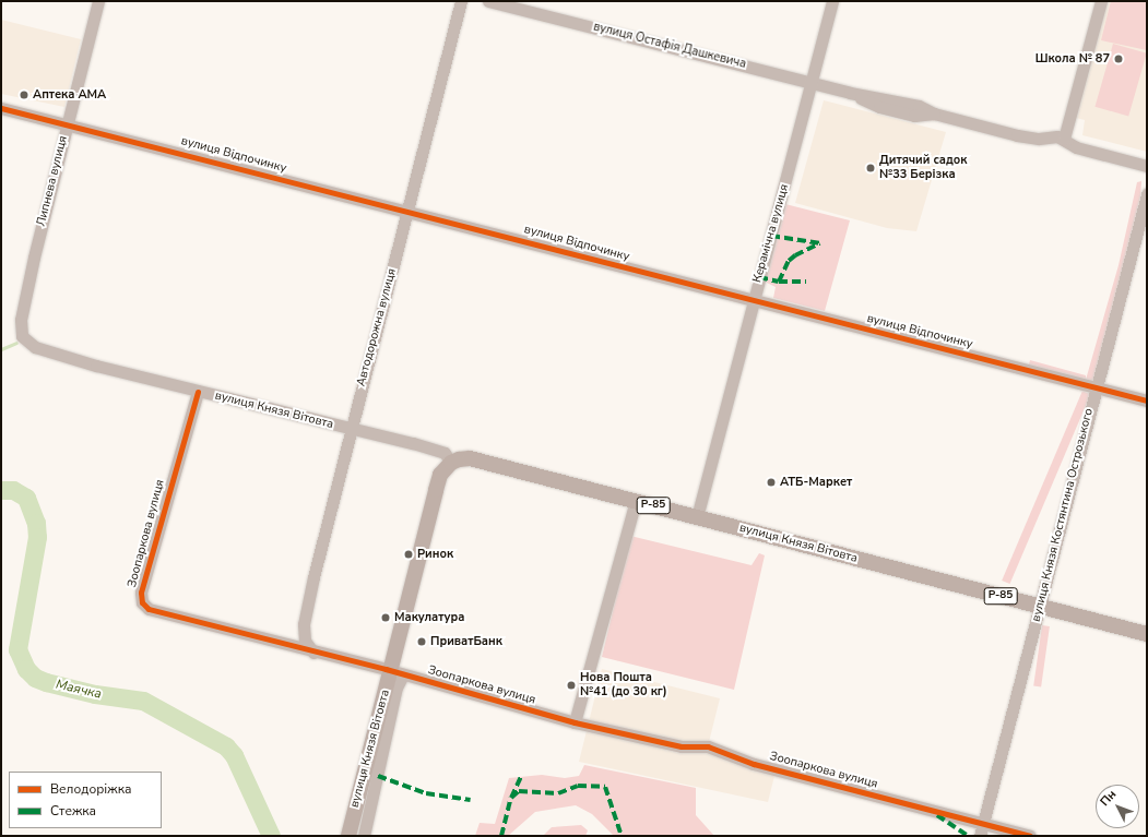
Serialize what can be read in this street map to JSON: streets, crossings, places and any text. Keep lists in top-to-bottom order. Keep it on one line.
{"streets":{"main road":["вулиця Князя Вітовта","Р-85"],"street":["вулиця Остафія Дашкевича","вулиця Відпочинку","Липнева вулиця","Керамічна вулиця","Автодорожна вулиця","вулиця Князя Костянтина Острозького","Зоопаркова вулиця"]},"crossings":[["вулиця Остафія Дашкевича","Керамічна вулиця"],["вулиця Відпочинку","Липнева вулиця"],["вулиця Відпочинку","Керамічна вулиця"],["вулиця Відпочинку","Автодорожна вулиця"],["вулиця Відпочинку","вулиця Князя Костянтина Острозького"],["Липнева вулиця","вулиця Князя Вітовта"],["Керамічна вулиця","вулиця Князя Вітовта"],["Автодорожна вулиця","вулиця Князя Вітовта"],["Автодорожна вулиця","Зоопаркова вулиця"],["вулиця Князя Вітовта","вулиця Князя Костянтина Острозького"],["вулиця Князя Вітовта","Зоопаркова вулиця"],["вулиця Князя Костянтина Острозького","Зоопаркова вулиця"]],"water":["Маячка"],"places":["Школа № 87","Аптека АМА","Дитячий садок №33 Берізка","АТБ-Маркет","Ринок","Макулатура","ПриватБанк","Нова Пошта №41 (до 30 кг)"],"legend":["Велодоріжка","Стежка"],"north":"top left"}
